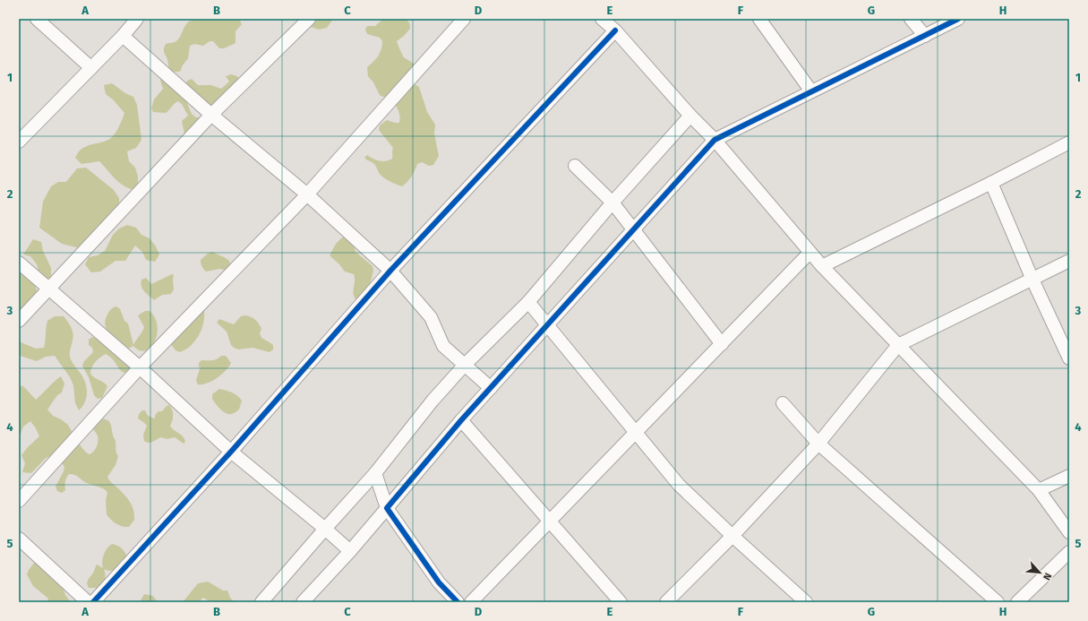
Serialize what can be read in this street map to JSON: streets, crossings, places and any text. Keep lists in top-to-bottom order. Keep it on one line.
{"north":"bottom right","grid":{"columns":["A","B","C","D","E","F","G","H"],"rows":["1","2","3","4","5"]}}
